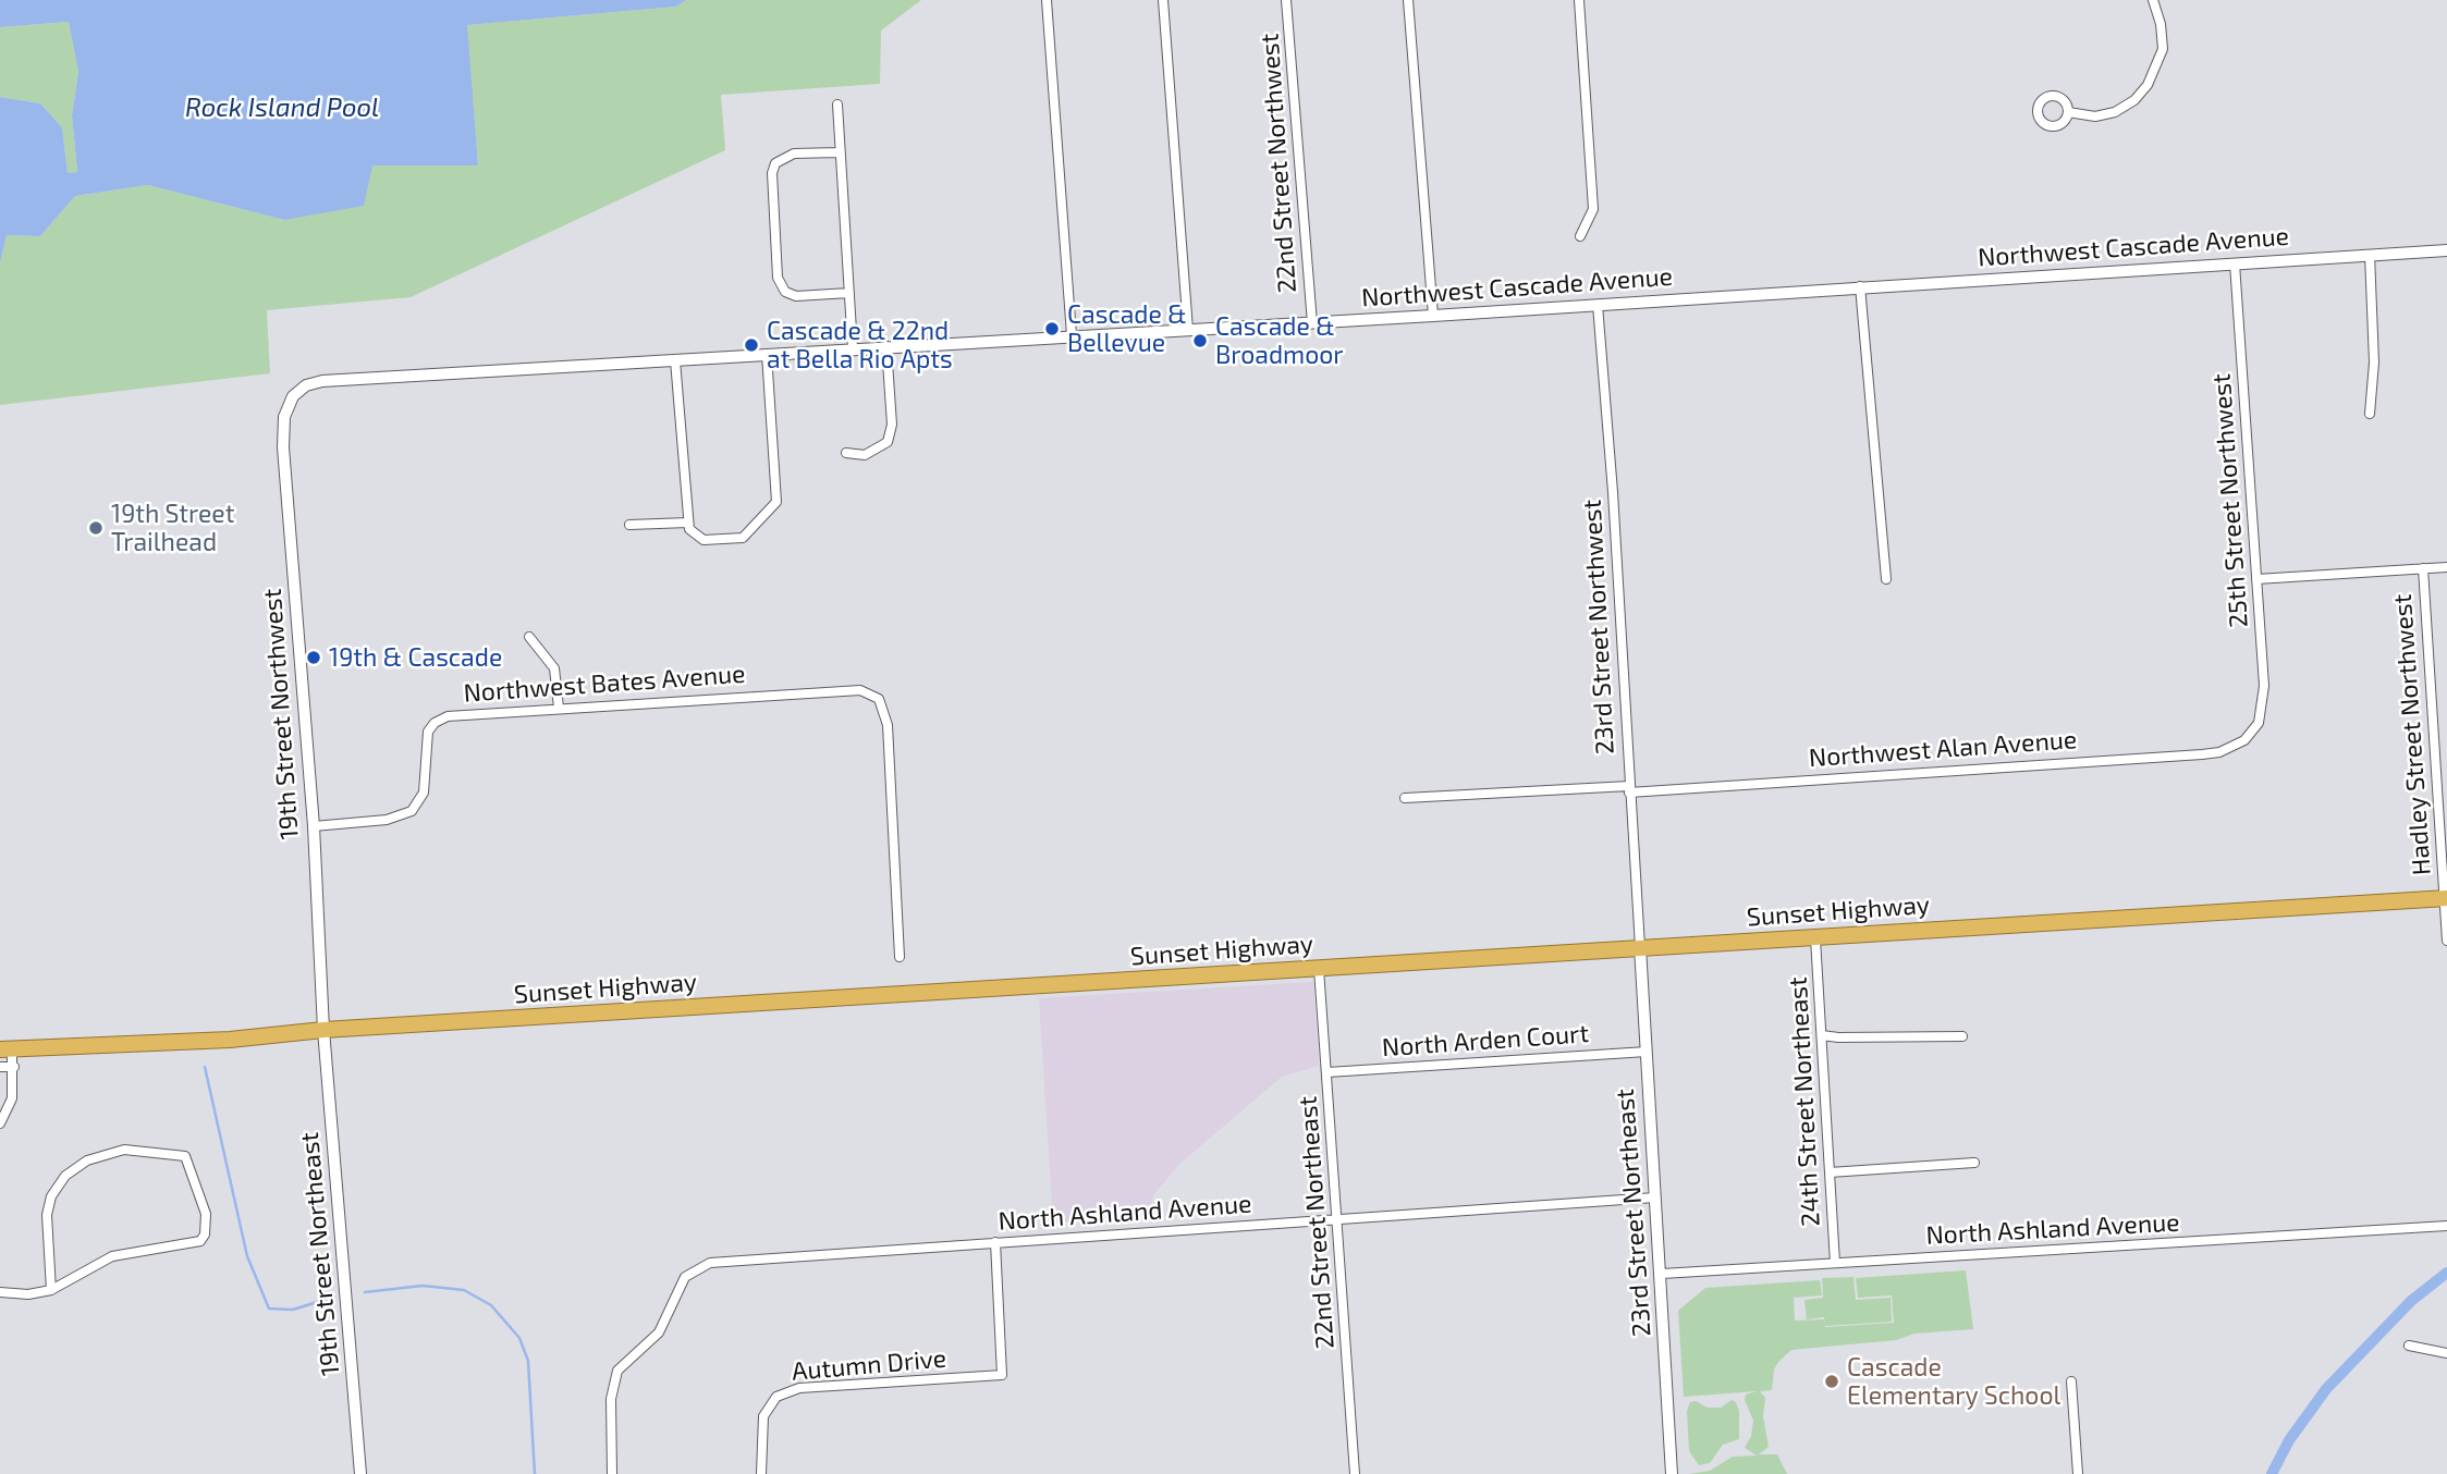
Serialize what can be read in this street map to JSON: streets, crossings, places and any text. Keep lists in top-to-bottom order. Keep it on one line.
{"streets":{"highway":["Sunset Highway"],"street":["22nd Street Northwest","Northwest Cascade Avenue","25th Street Northwest","23rd Street Northwest","Northwest Bates Avenue","19th Street Northwest","Hadley Street Northwest","Northwest Alan Avenue","North Arden Court","24th Street Northeast","North Ashland Avenue","23rd Street Northeast","22nd Street Northeast","19th Street Northeast","Autumn Drive"]},"crossings":[["22nd Street Northwest","Northwest Cascade Avenue"],["Northwest Cascade Avenue","25th Street Northwest"],["Northwest Cascade Avenue","23rd Street Northwest"],["Northwest Cascade Avenue","19th Street Northwest"],["25th Street Northwest","Northwest Alan Avenue"],["23rd Street Northwest","Northwest Alan Avenue"],["23rd Street Northwest","Sunset Highway"],["23rd Street Northwest","23rd Street Northeast"],["Northwest Bates Avenue","19th Street Northwest"],["19th Street Northwest","Sunset Highway"],["19th Street Northwest","19th Street Northeast"],["Hadley Street Northwest","Sunset Highway"],["Sunset Highway","24th Street Northeast"],["Sunset Highway","23rd Street Northeast"],["Sunset Highway","22nd Street Northeast"],["Sunset Highway","19th Street Northeast"],["North Arden Court","23rd Street Northeast"],["North Arden Court","22nd Street Northeast"],["24th Street Northeast","North Ashland Avenue"],["North Ashland Avenue","23rd Street Northeast"],["North Ashland Avenue","22nd Street Northeast"],["North Ashland Avenue","Autumn Drive"]],"water":["Rock Island Pool"],"places":["Cascade & Bellevue","Cascade & Broadmoor","Cascade & 22nd at Bella Rio Apts","19th Street Trailhead","19th & Cascade","Cascade Elementary School"]}
